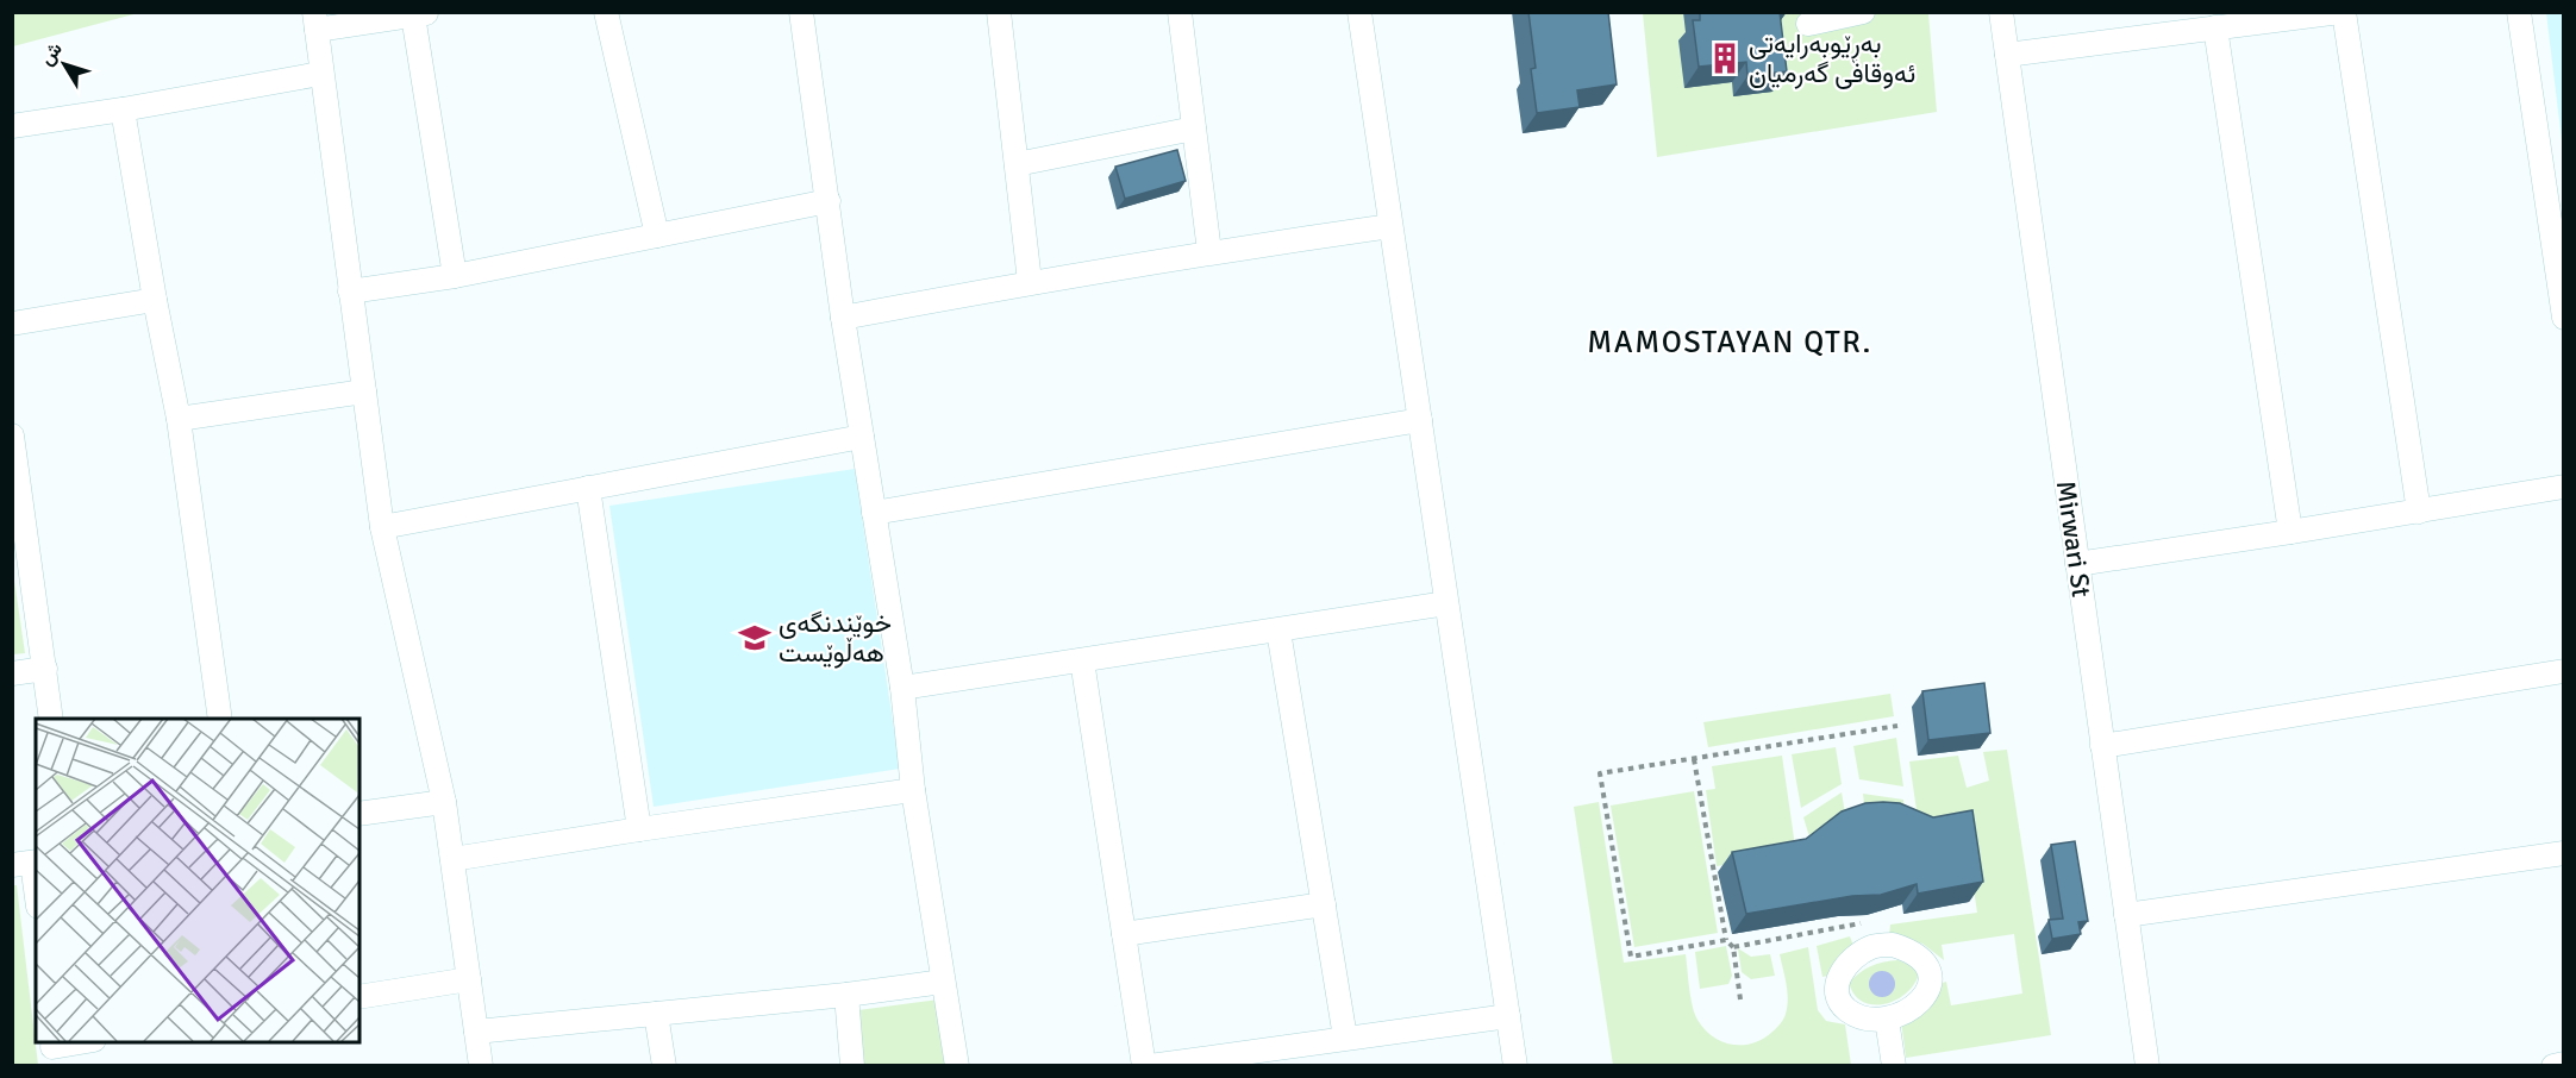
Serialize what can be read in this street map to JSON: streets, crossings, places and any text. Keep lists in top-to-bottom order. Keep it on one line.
{"streets":{"street":["Mirwari St"]},"districts":["MAMOSTAYAN QTR."],"places":{"building":["بەڕێوبەرایەتی ئەوقافی گەرمیان"],"school or university":["خوێندنگەی هەڵوێست"]},"north":"top left"}
